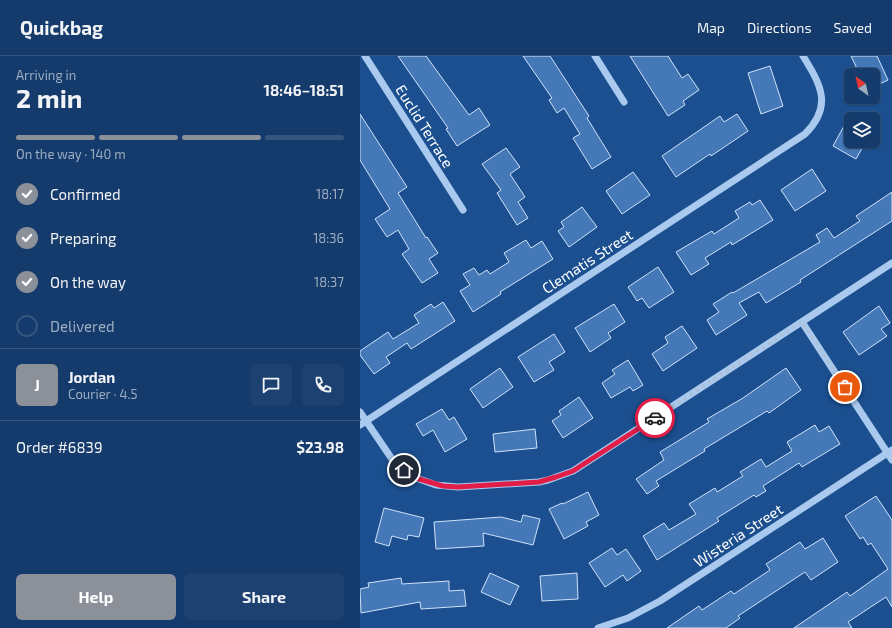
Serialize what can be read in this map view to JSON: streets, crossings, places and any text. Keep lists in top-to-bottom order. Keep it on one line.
{"streets":{"street":["Euclid Terrace","Clematis Street","Wisteria Street"]},"north":"top left","page":{"header":"Quickbag","nav":["Map","Directions","Saved"],"heading":["2 min","Arriving in","18:46–18:51"],"panel":["Jordan","Courier · 4.5","Order #6839","$23.98"],"bar":"On the way · 140 m","list":[["Confirmed","18:17"],["Preparing","18:36"],["On the way","18:37"],"Delivered"],"round":"J","buttons":["Help","Share"]}}
